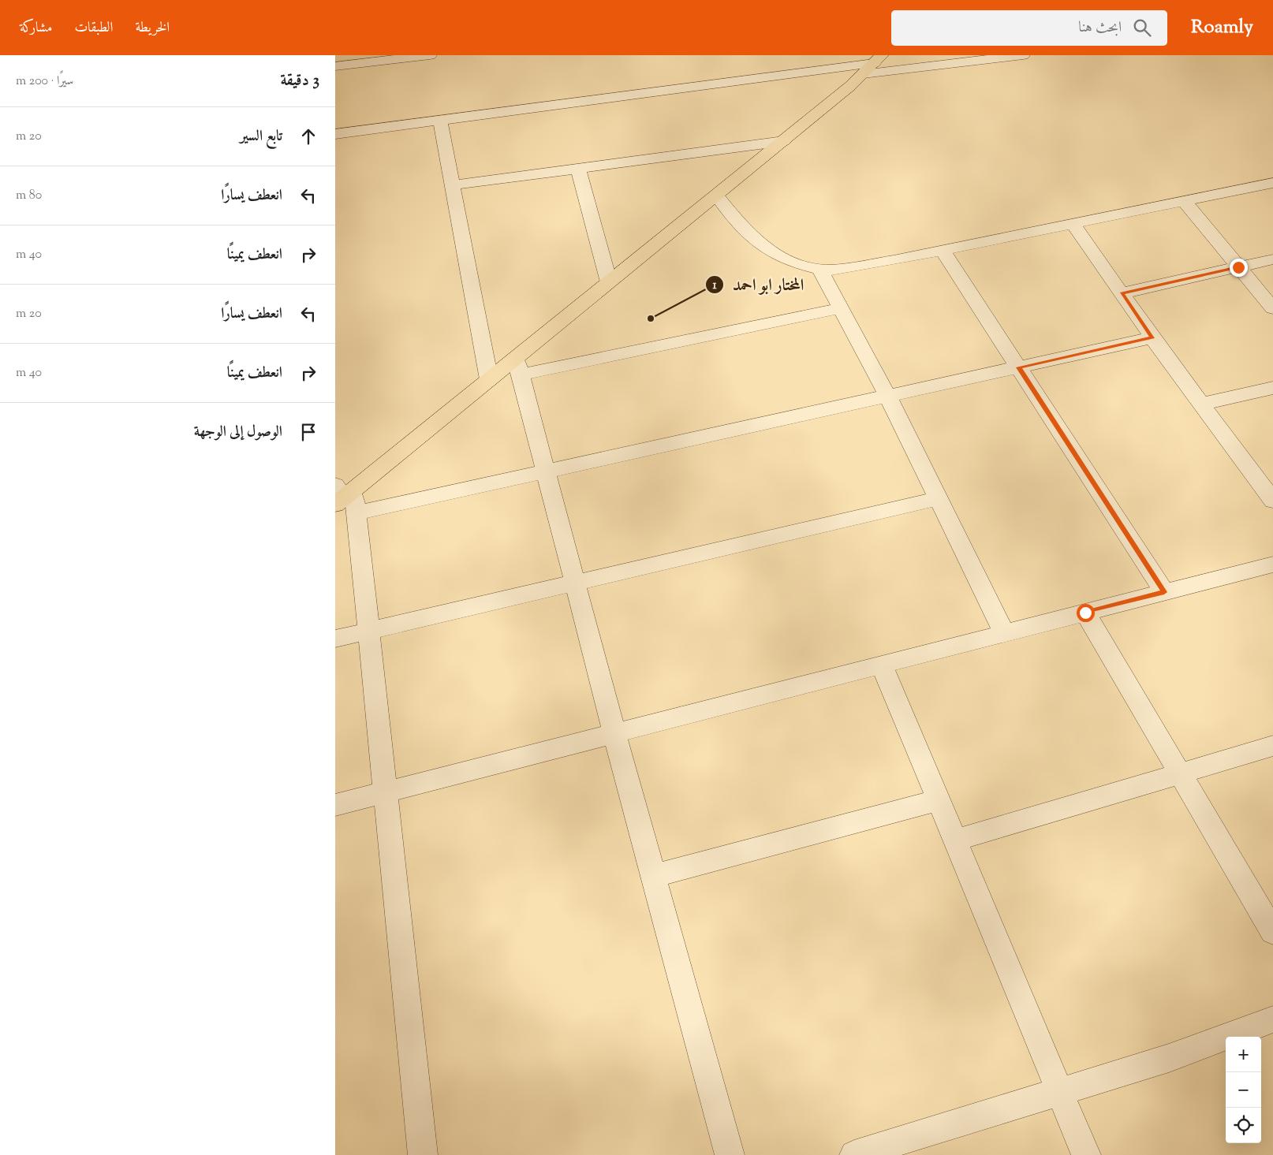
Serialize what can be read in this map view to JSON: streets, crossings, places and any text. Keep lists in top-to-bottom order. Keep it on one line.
{"places":["المختار ابو احمد"],"page":{"header":"Roamly","search":"ابحث هنا","nav":["الخريطة","الطبقات","مشاركة"],"heading":["3 دقيقة","سيرًا · 200 m"],"list":[["تابع السير","20 m"],["انعطف يسارًا","80 m"],["انعطف يمينًا","40 m"],["انعطف يسارًا","20 m"],["انعطف يمينًا","40 m"],"الوصول إلى الوجهة"],"map_buttons":["+","−"]}}
